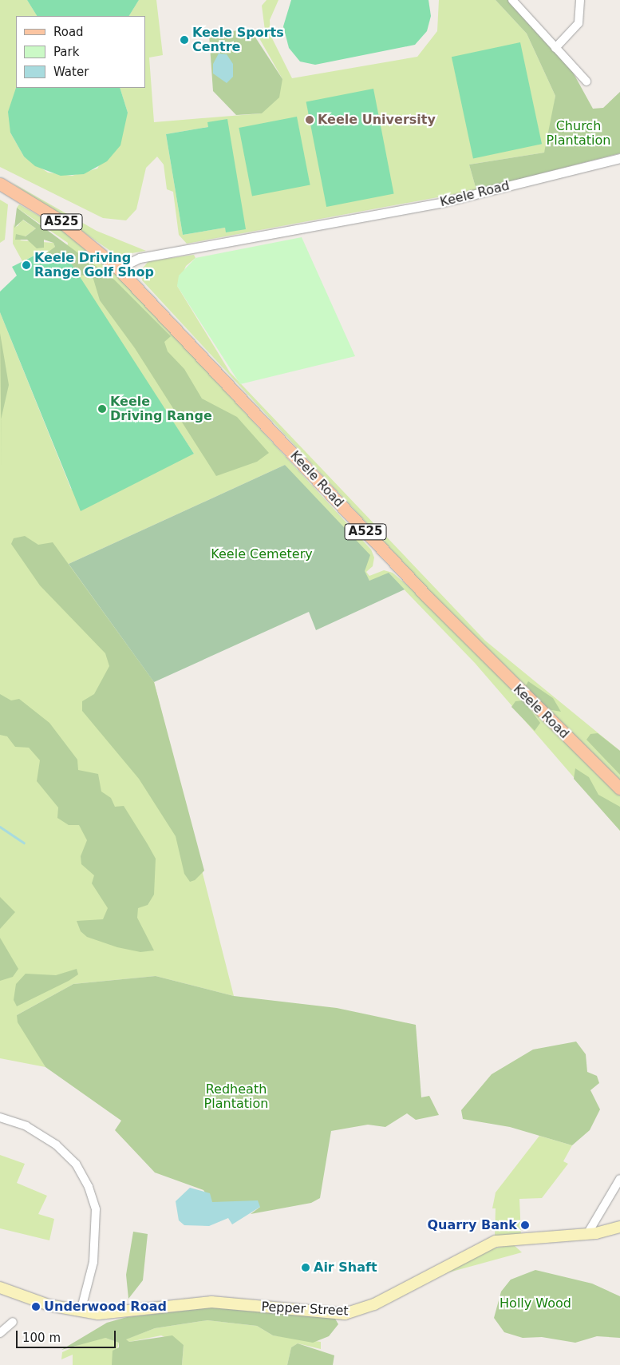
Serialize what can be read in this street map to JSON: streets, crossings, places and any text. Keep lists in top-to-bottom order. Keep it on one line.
{"streets":{"main road":["Keele Road","A525","Pepper Street"]},"parks":["Church Plantation","Keele Cemetery","Redheath Plantation","Holly Wood"],"places":["Keele Sports Centre","Keele University","Keele Driving Range Golf Shop","Keele Driving Range","Quarry Bank","Air Shaft","Underwood Road"],"legend":["Road","Park","Water"],"scale_bar":"100 m"}
